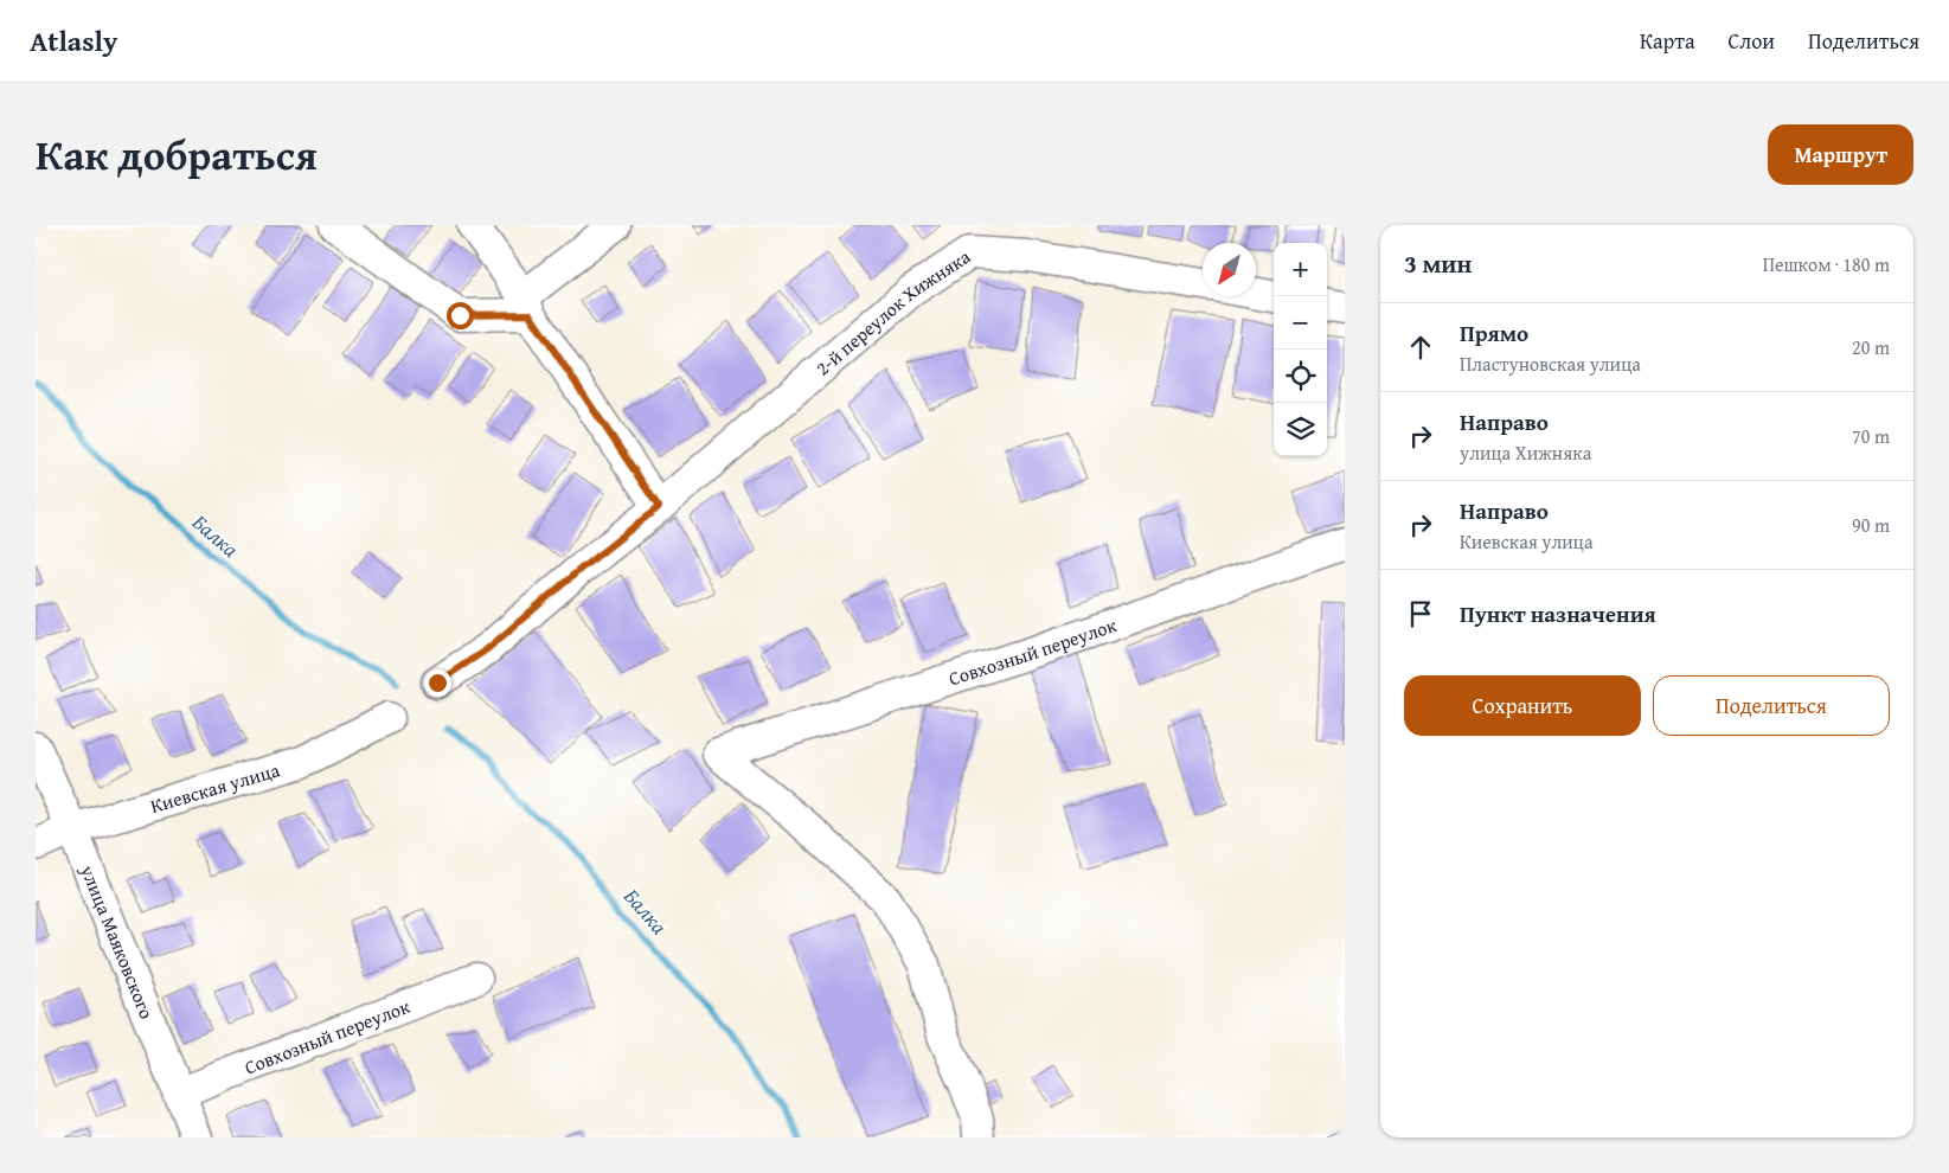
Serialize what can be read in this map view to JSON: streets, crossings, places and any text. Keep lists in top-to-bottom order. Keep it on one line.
{"streets":{"street":["2-й переулок Хижняка","Совхозный переулок","Киевская улица","улица Маяковского"]},"crossings":[["Совхозный переулок","улица Маяковского"],["Киевская улица","улица Маяковского"]],"water":["Балка"],"north":"bottom left","page":{"header":"Atlasly","nav":["Карта","Слои","Поделиться"],"title":"Как добраться","buttons":["Маршрут",["Сохранить","Поделиться"]],"heading":["3 мин","Пешком · 180 m"],"map_buttons":["+","−"],"list":[["Прямо","Пластуновская улица","20 m"],["Направо","улица Хижняка","70 m"],["Направо","Киевская улица","90 m"],"Пункт назначения"]}}
